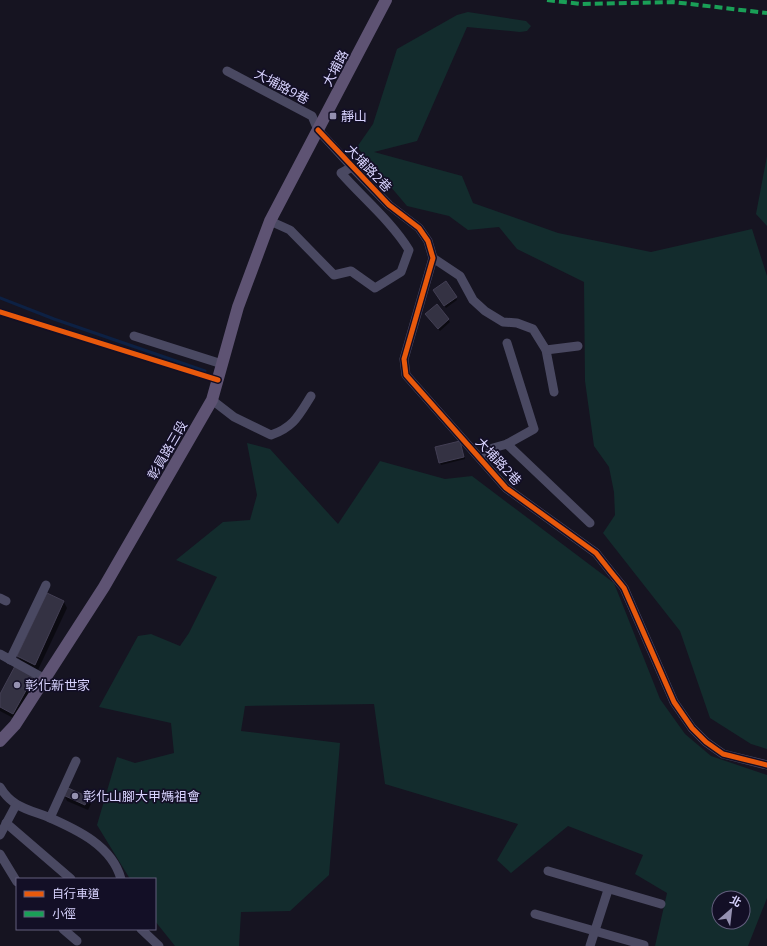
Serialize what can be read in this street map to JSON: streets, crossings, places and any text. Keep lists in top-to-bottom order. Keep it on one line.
{"streets":{"main road":["大埔路","彰員路三段"],"street":["大埔路9巷","大埔路2巷"]},"crossings":[["大埔路","大埔路9巷"],["大埔路","大埔路2巷"],["大埔路","彰員路三段"],["大埔路9巷","大埔路2巷"]],"places":{"transit":["靜山"],"other":["彰化新世家","彰化山腳大甲媽祖會"]},"legend":["自行車道","小徑"],"north":"top right"}
